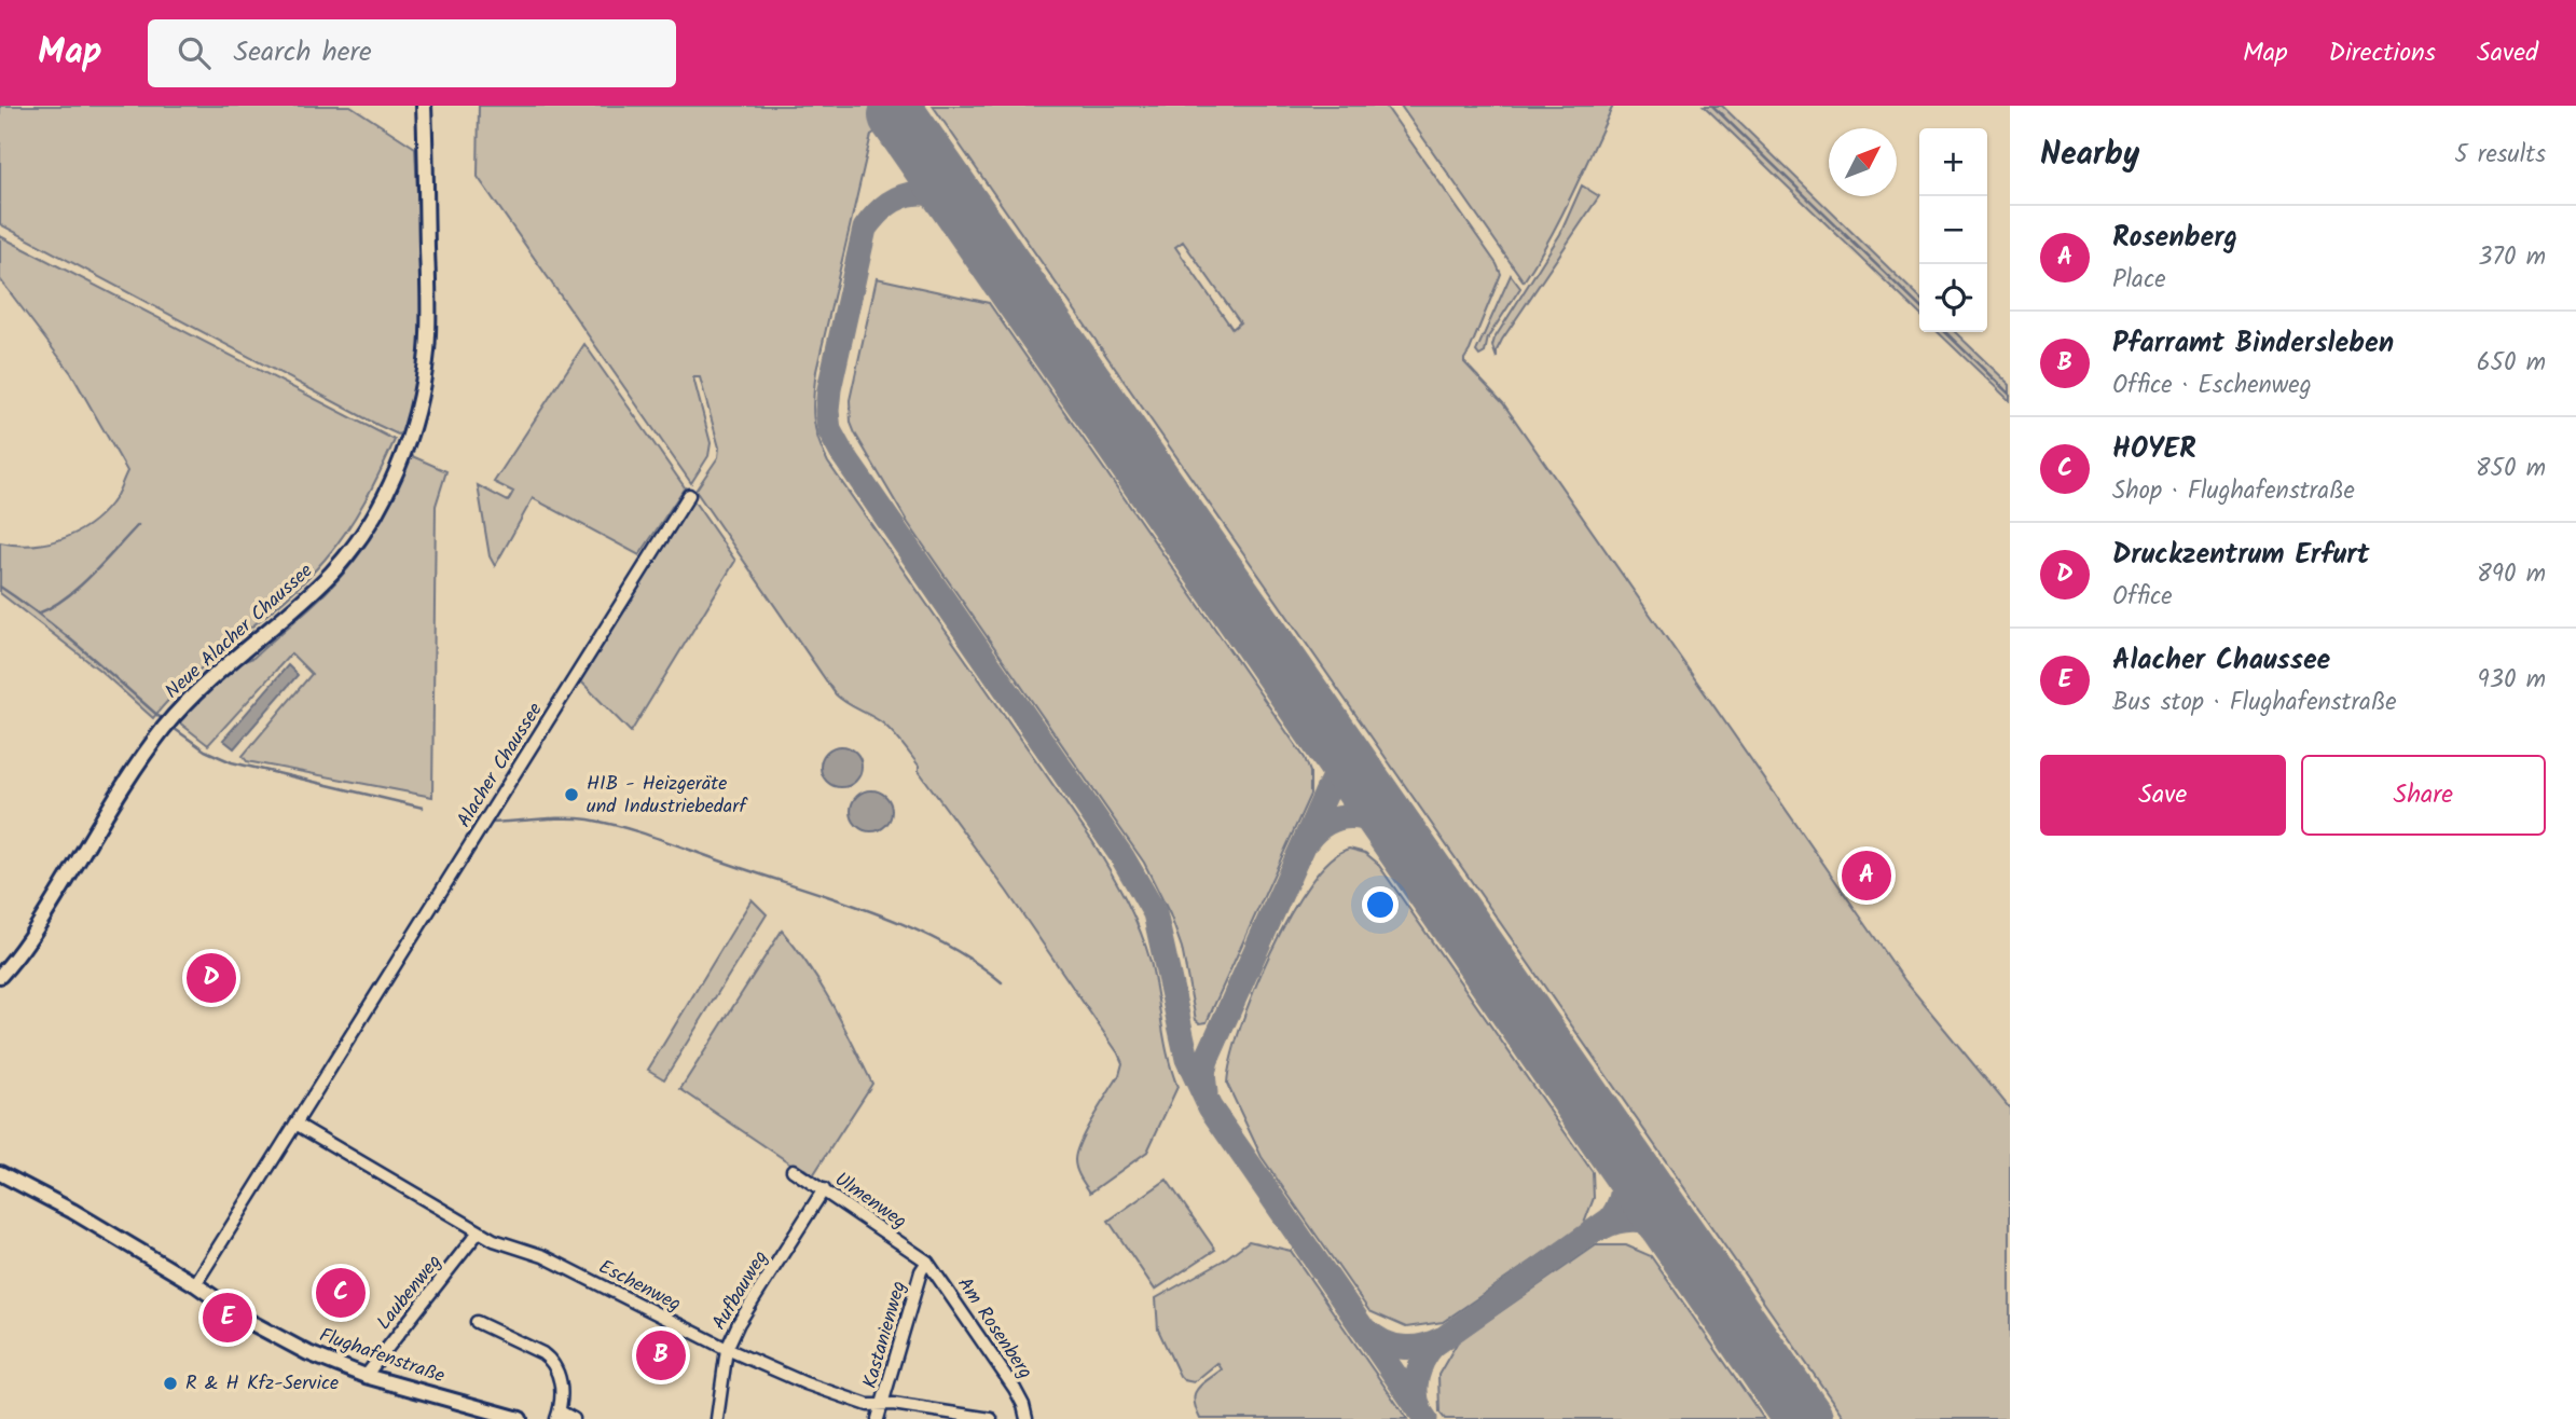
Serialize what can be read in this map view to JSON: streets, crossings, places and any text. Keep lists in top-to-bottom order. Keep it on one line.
{"streets":{"street":["Neue Alacher Chaussee","Alacher Chaussee","Ulmenweg","Eschenweg","Aufbauweg","Laubenweg","Am Rosenberg","Kastanienweg","Flughafenstraße"]},"crossings":[["Alacher Chaussee","Eschenweg"],["Alacher Chaussee","Flughafenstraße"],["Ulmenweg","Aufbauweg"],["Ulmenweg","Am Rosenberg"],["Ulmenweg","Kastanienweg"],["Eschenweg","Aufbauweg"],["Eschenweg","Laubenweg"],["Eschenweg","Kastanienweg"],["Laubenweg","Flughafenstraße"],["Am Rosenberg","Kastanienweg"]],"places":["HIB - Heizgeräte und Industriebedarf","R & H Kfz-Service"],"north":"top right","page":{"header":"Map","search":"Search here","nav":["Map","Directions","Saved"],"heading":["Nearby","5 results"],"map_buttons":["+","−"],"list":[{"mark":"A","name":"Rosenberg","note":"Place","value":"370 m"},{"mark":"B","name":"Pfarramt Bindersleben","note":"Office · Eschenweg","value":"650 m"},{"mark":"C","name":"HOYER","note":"Shop · Flughafenstraße","value":"850 m"},{"mark":"D","name":"Druckzentrum Erfurt","note":"Office","value":"890 m"},{"mark":"E","name":"Alacher Chaussee","note":"Bus stop · Flughafenstraße","value":"930 m"}],"buttons":["Save","Share"],"pins":["A","D","C","E","B"]}}
